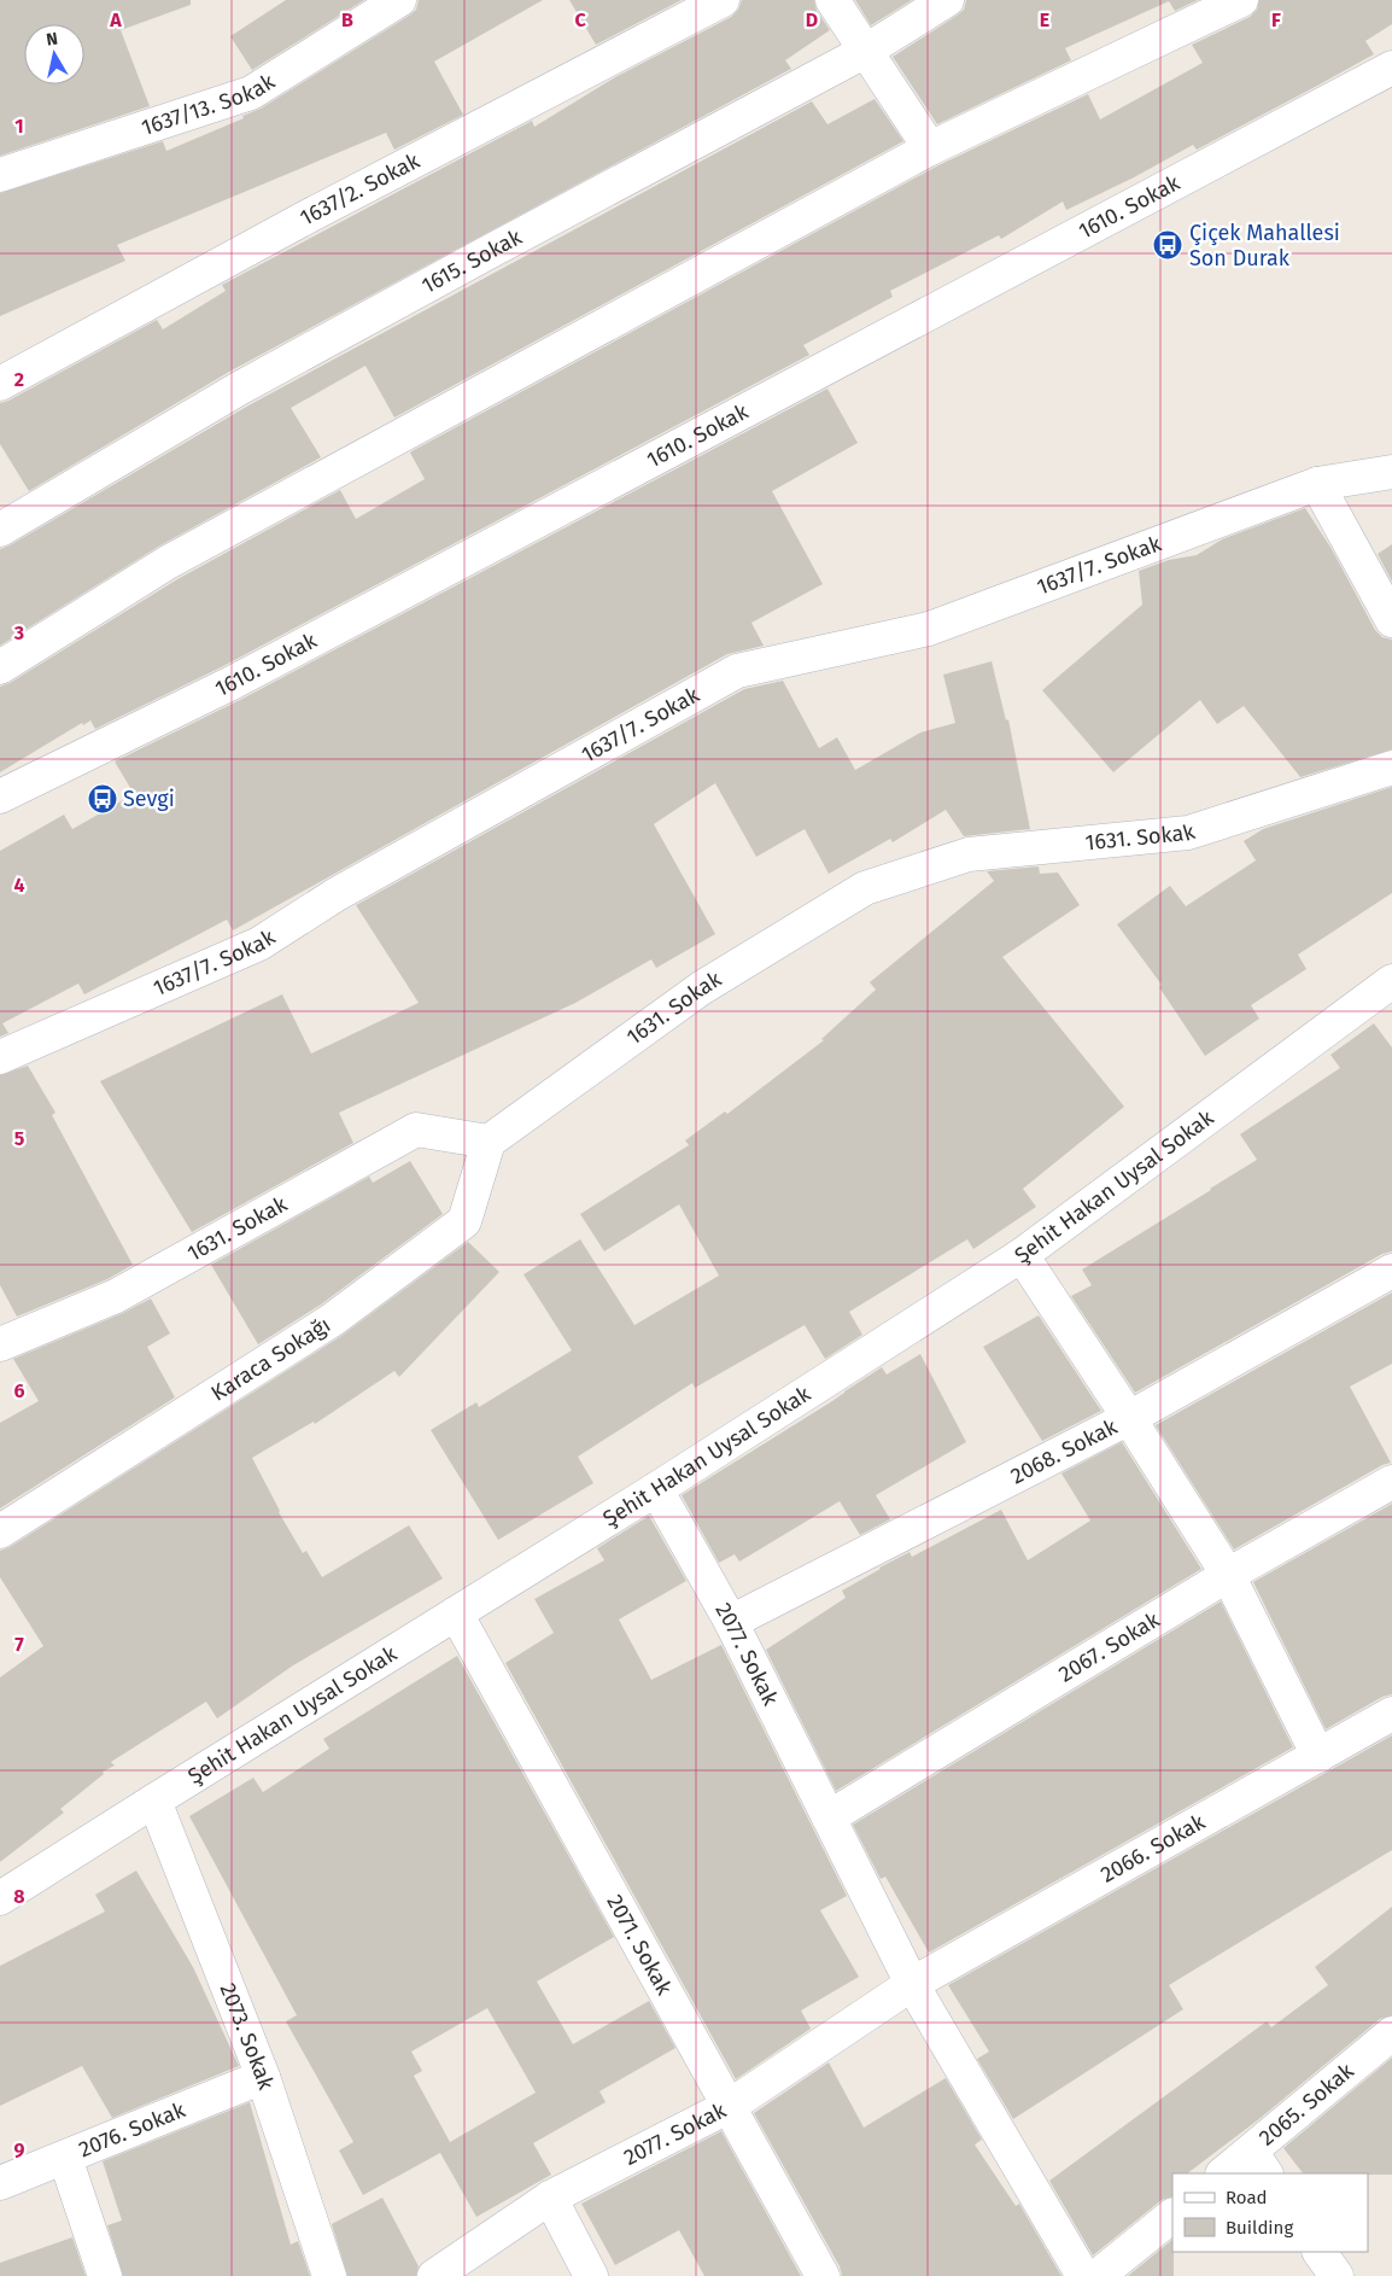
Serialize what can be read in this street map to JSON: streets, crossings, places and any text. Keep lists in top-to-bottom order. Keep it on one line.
{"streets":{"street":["1637/13. Sokak","1637/2. Sokak","1610. Sokak","1615. Sokak","1637/7. Sokak","1631. Sokak","Şehit Hakan Uysal Sokak","Karaca Sokağı","2068. Sokak","2067. Sokak","2077. Sokak","2066. Sokak","2071. Sokak","2073. Sokak","2065. Sokak","2076. Sokak"]},"crossings":[["1631. Sokak","Karaca Sokağı"],["Şehit Hakan Uysal Sokak","2077. Sokak"],["Şehit Hakan Uysal Sokak","2071. Sokak"],["Şehit Hakan Uysal Sokak","2073. Sokak"],["2068. Sokak","2077. Sokak"],["2067. Sokak","2077. Sokak"],["2077. Sokak","2066. Sokak"],["2077. Sokak","2071. Sokak"],["2073. Sokak","2076. Sokak"]],"places":{"bus stop":["Çiçek Mahallesi Son Durak","Sevgi"]},"legend":["Road","Building"],"north":"top","grid":{"columns":["A","B","C","D","E","F"],"rows":["1","2","3","4","5","6","7","8","9"]}}
